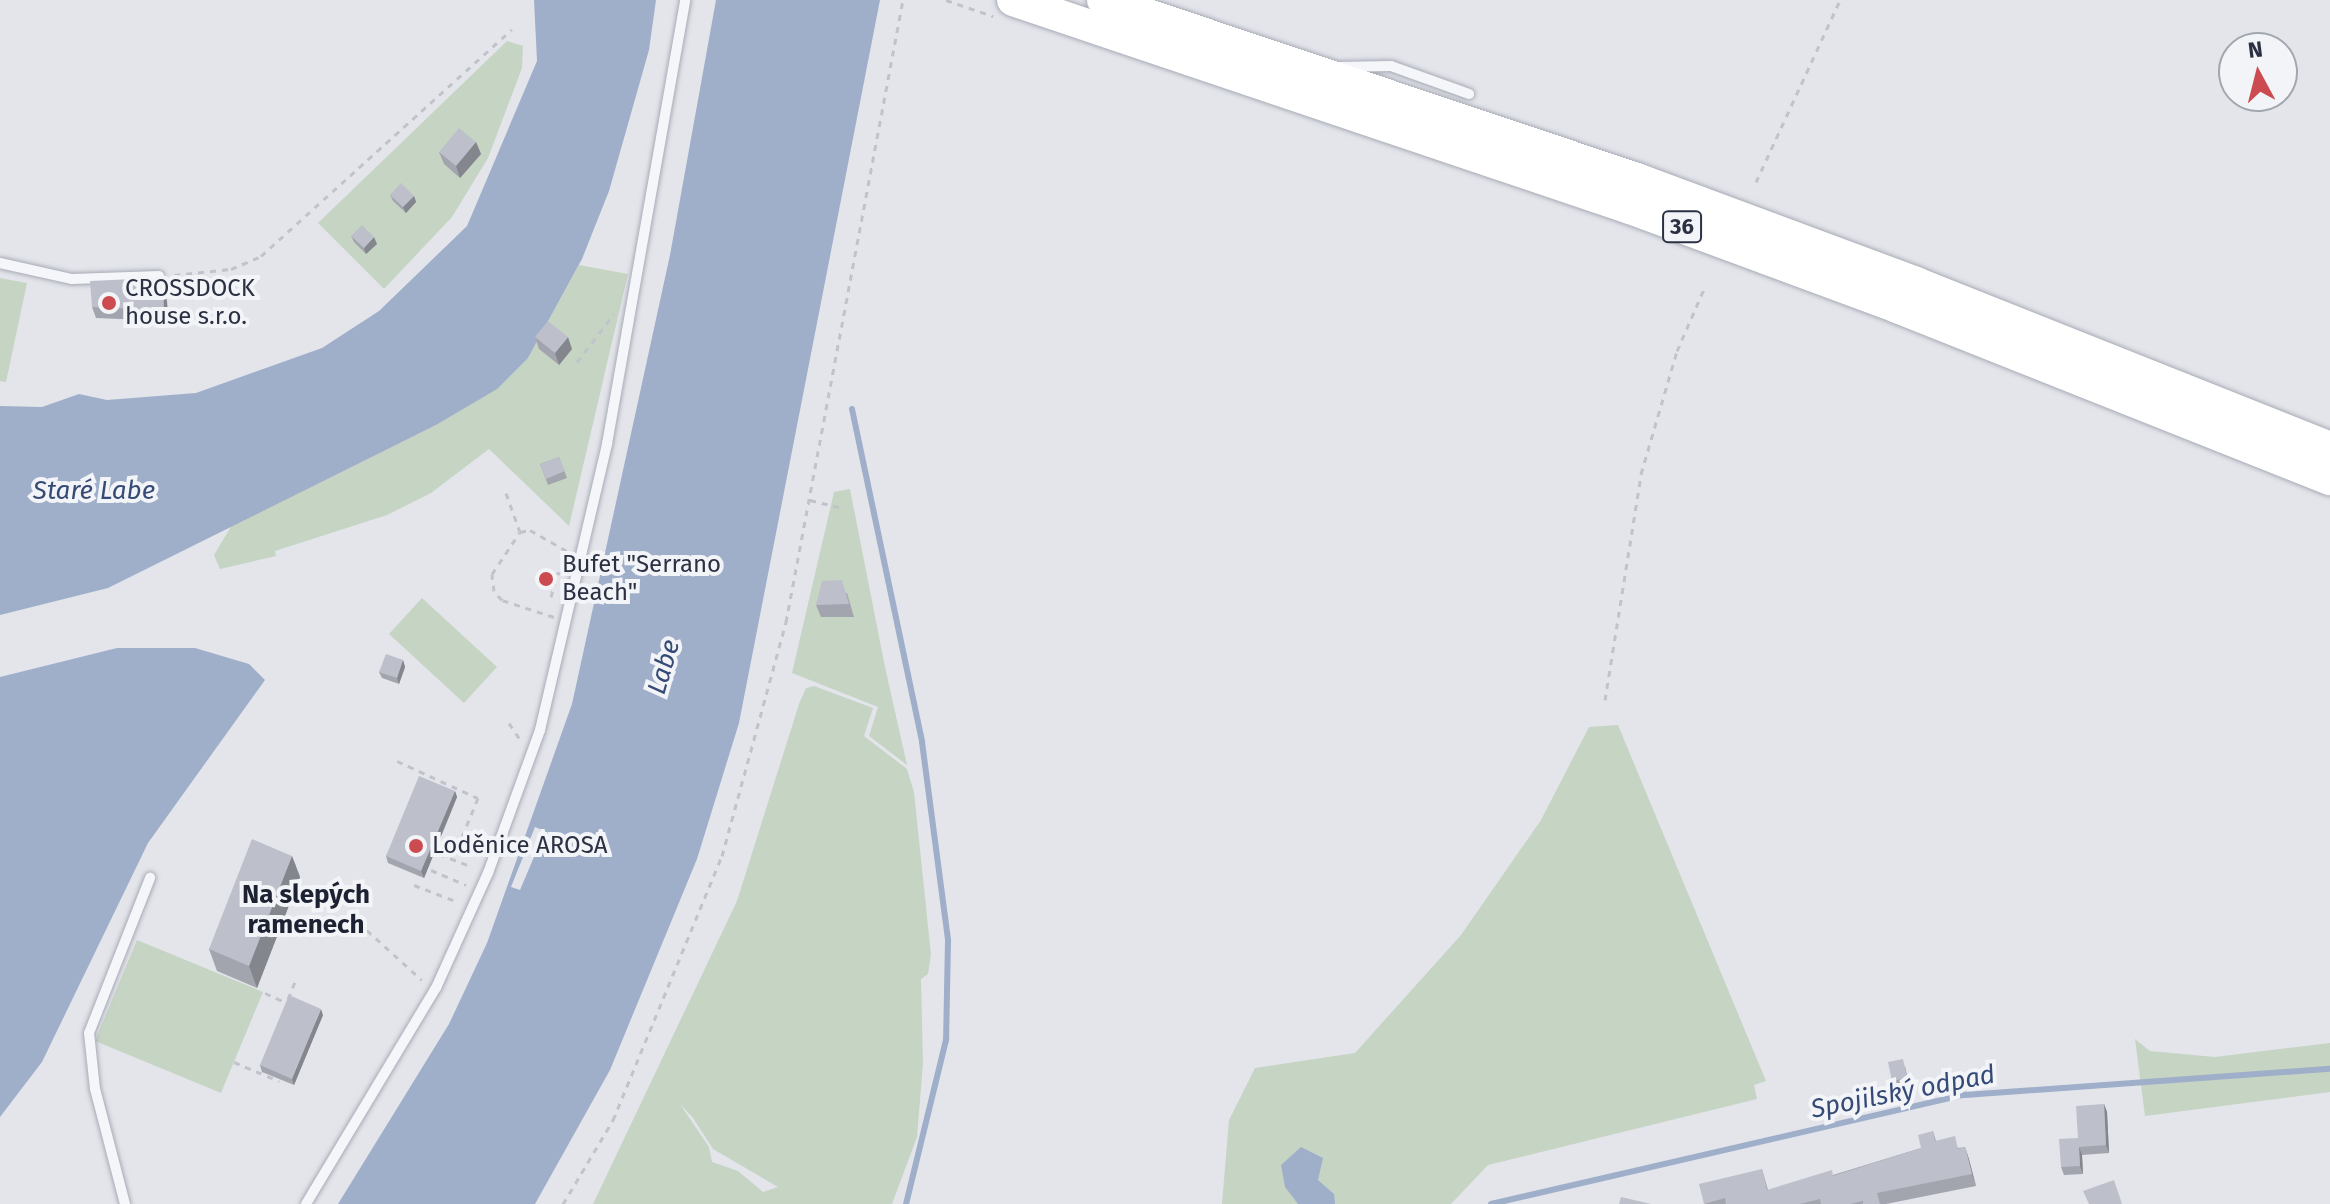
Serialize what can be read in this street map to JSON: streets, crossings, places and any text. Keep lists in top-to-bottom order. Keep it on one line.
{"streets":{"main road":["36"]},"districts":["Na slepých ramenech"],"water":["Staré Labe","Labe","Spojilský odpad"],"places":["CROSSDOCK house s.r.o.","Bufet \"Serrano Beach\"","Loděnice AROSA"],"north":"top"}
